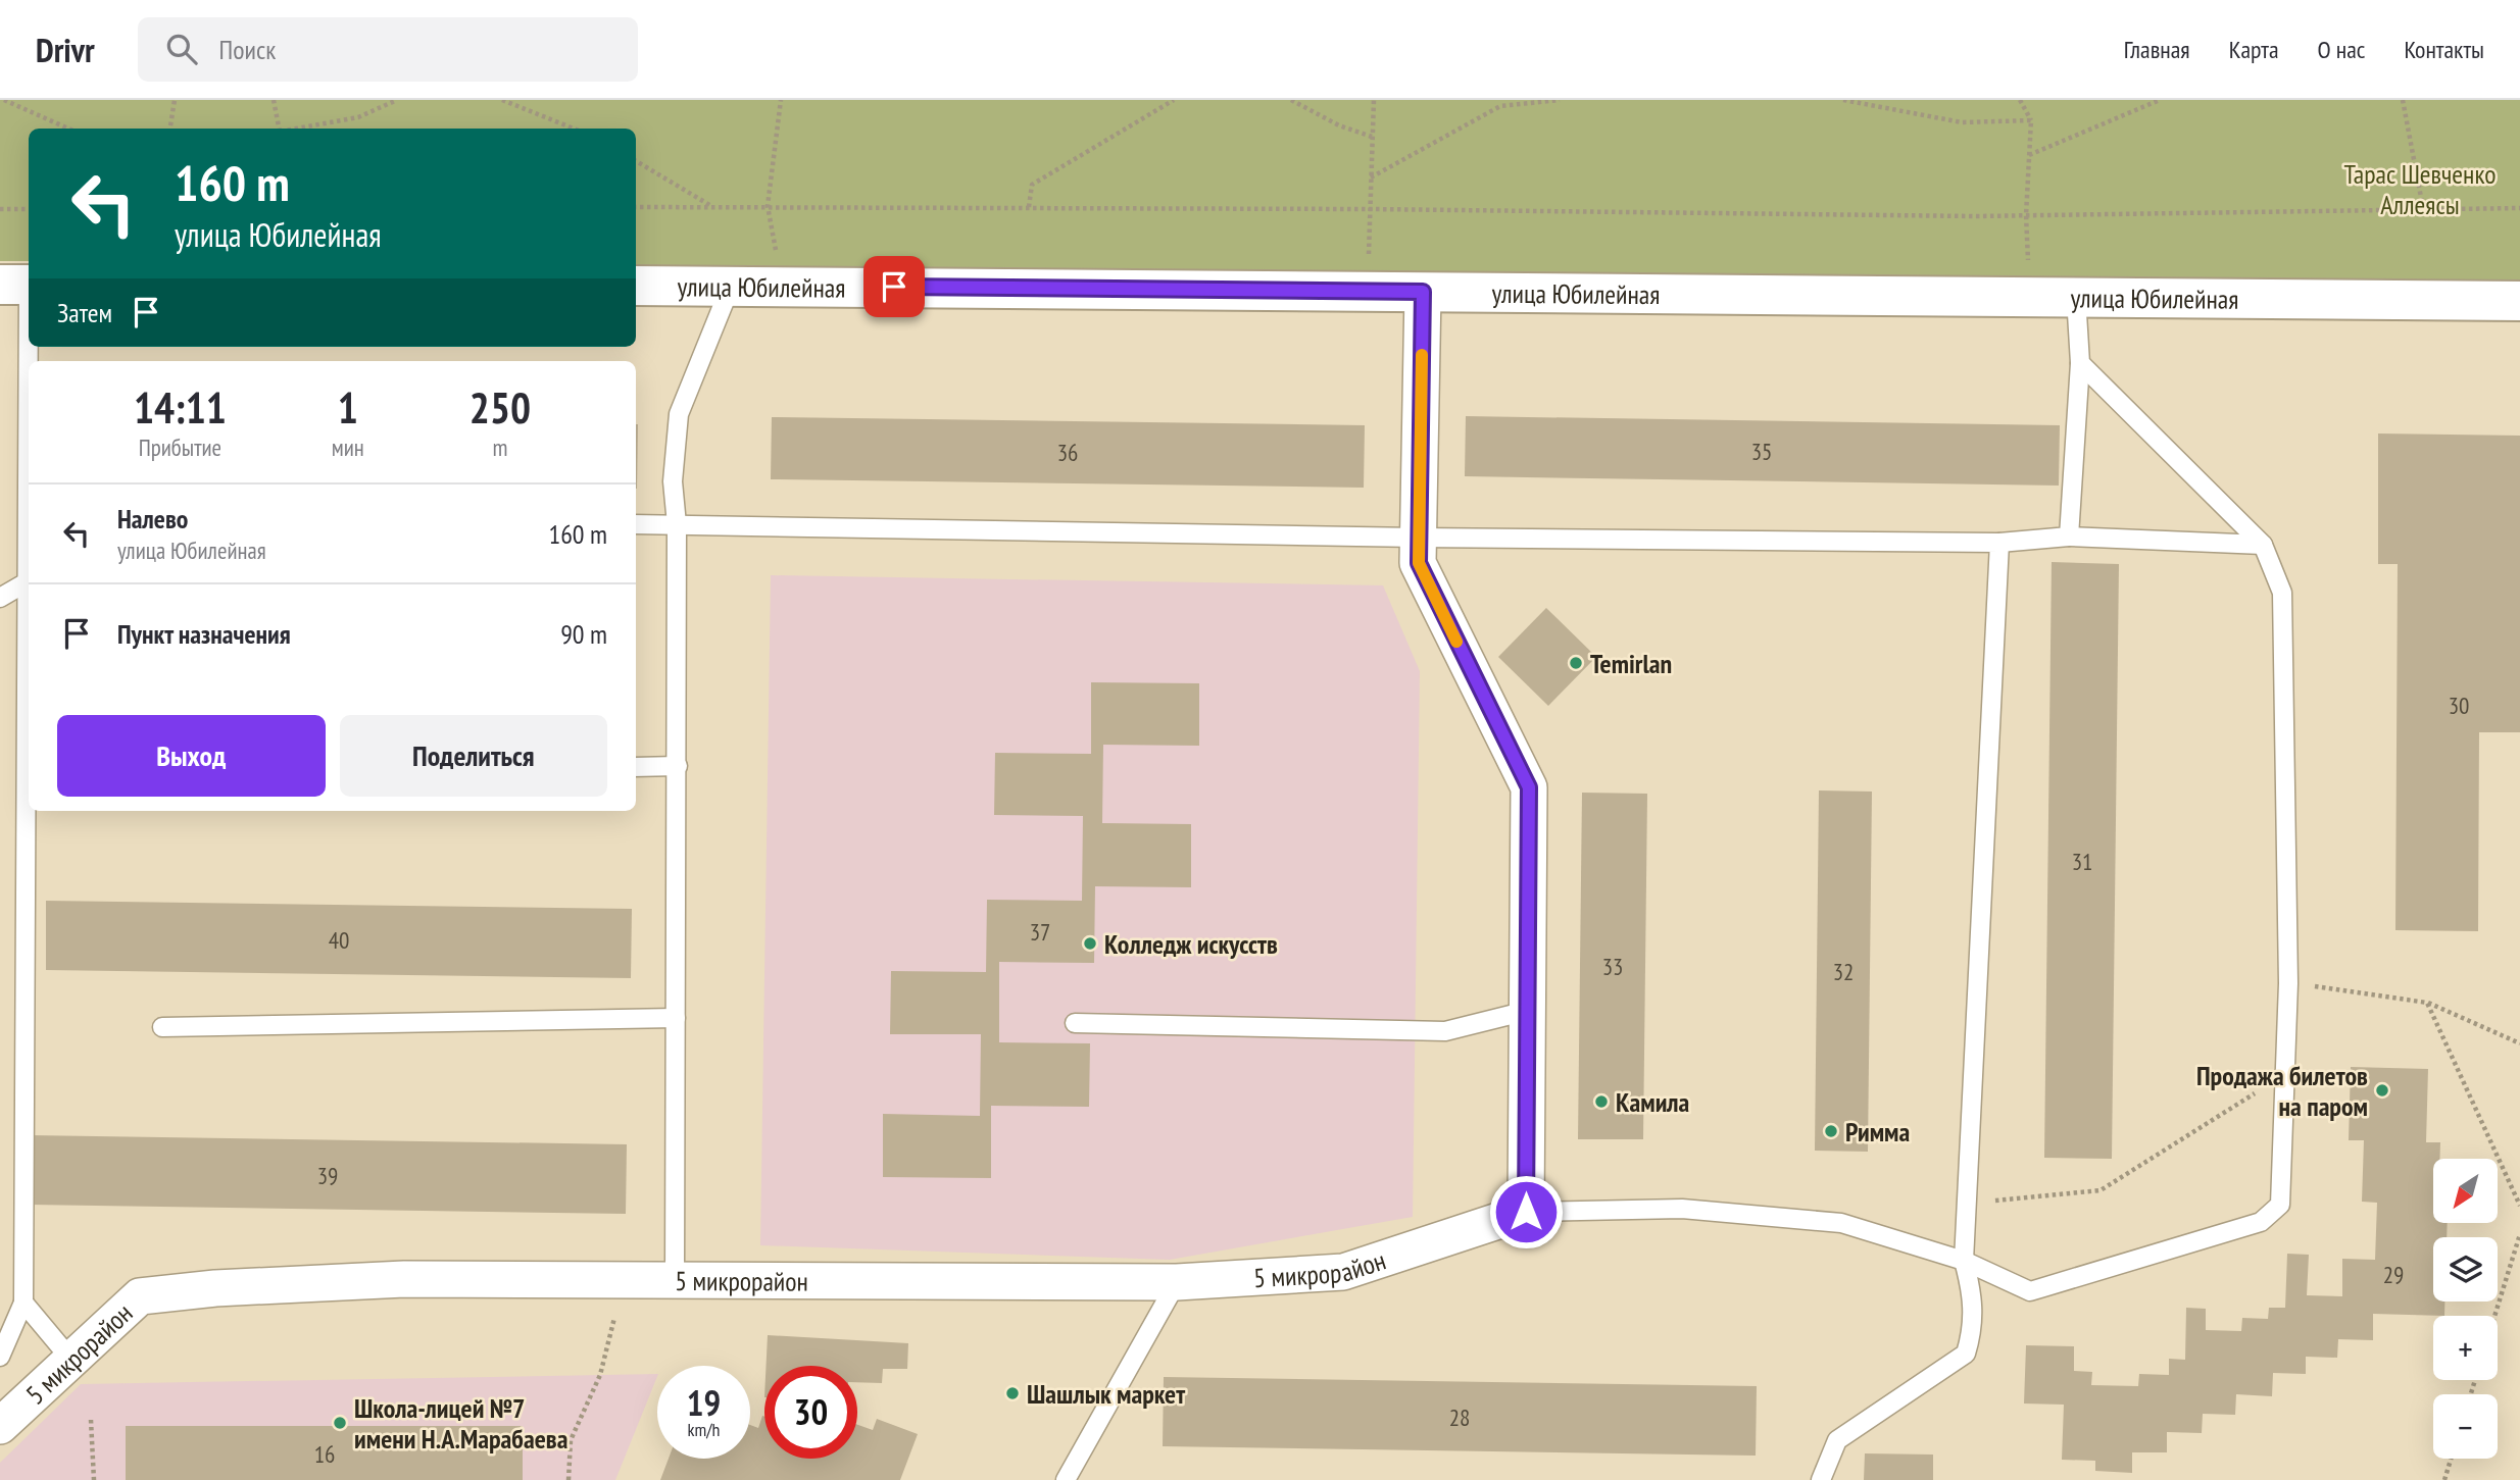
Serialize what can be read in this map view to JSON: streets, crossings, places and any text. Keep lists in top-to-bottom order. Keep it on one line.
{"streets":{"street":["улица Юбилейная","5 микрорайон"]},"parks":["Тарас Шевченко Аллеясы"],"places":["Temirlan","Колледж искусств","Продажа билетов на паром","Камила","Римма","Шашлык маркет","Школа-лицей №7 имени Н.А.Марабаева"],"house_numbers":["35","36","30","31","37","40","33","32","39","29","28","16"],"north":"bottom left","page":{"header":"Drivr","search":"Поиск","nav":["Главная","Карта","О нас","Контакты"],"turn":["160 m","улица Юбилейная"],"then":"Затем","eta":["14:11","Прибытие","1","мин","250","m"],"list":[{"name":"Налево","note":"улица Юбилейная","value":"160 m"},{"name":"Пункт назначения","value":"90 m"}],"buttons":["Выход","Поделиться"],"map_buttons":["+","−"],"speed":"19 km/h","limit":"30"}}
